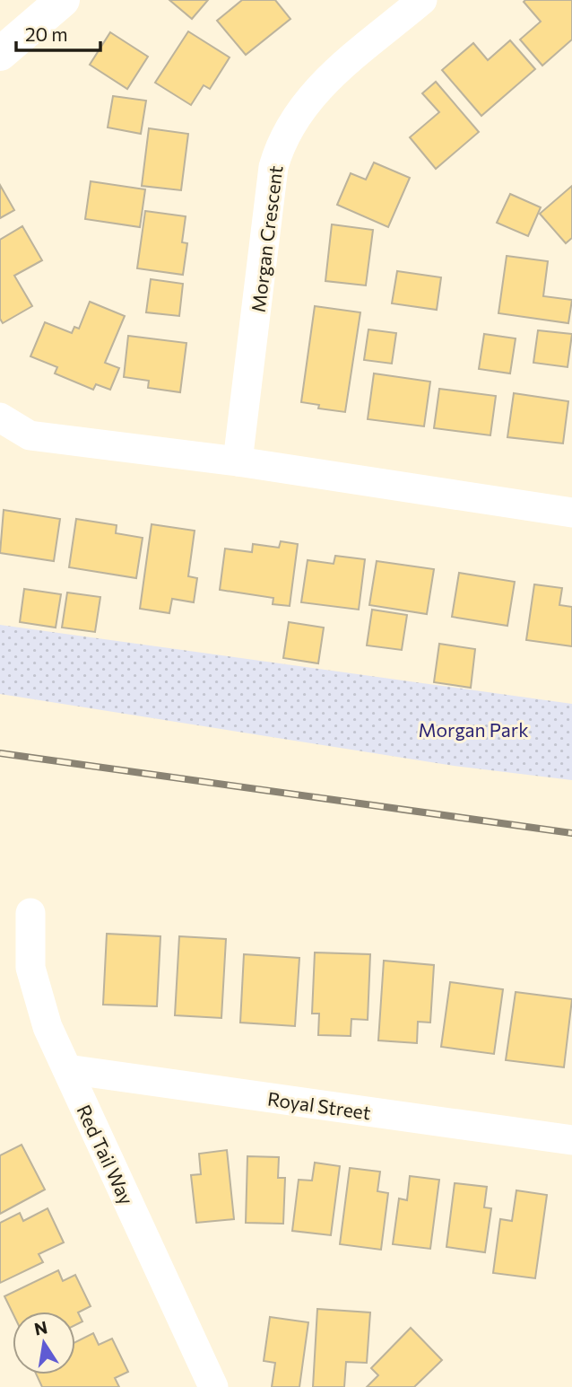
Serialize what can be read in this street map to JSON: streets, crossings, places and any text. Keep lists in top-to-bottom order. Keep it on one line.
{"streets":{"street":["Morgan Crescent","Royal Street","Red Tail Way"]},"crossings":[["Royal Street","Red Tail Way"]],"parks":["Morgan Park"],"scale_bar":"20 m","north":"top"}
